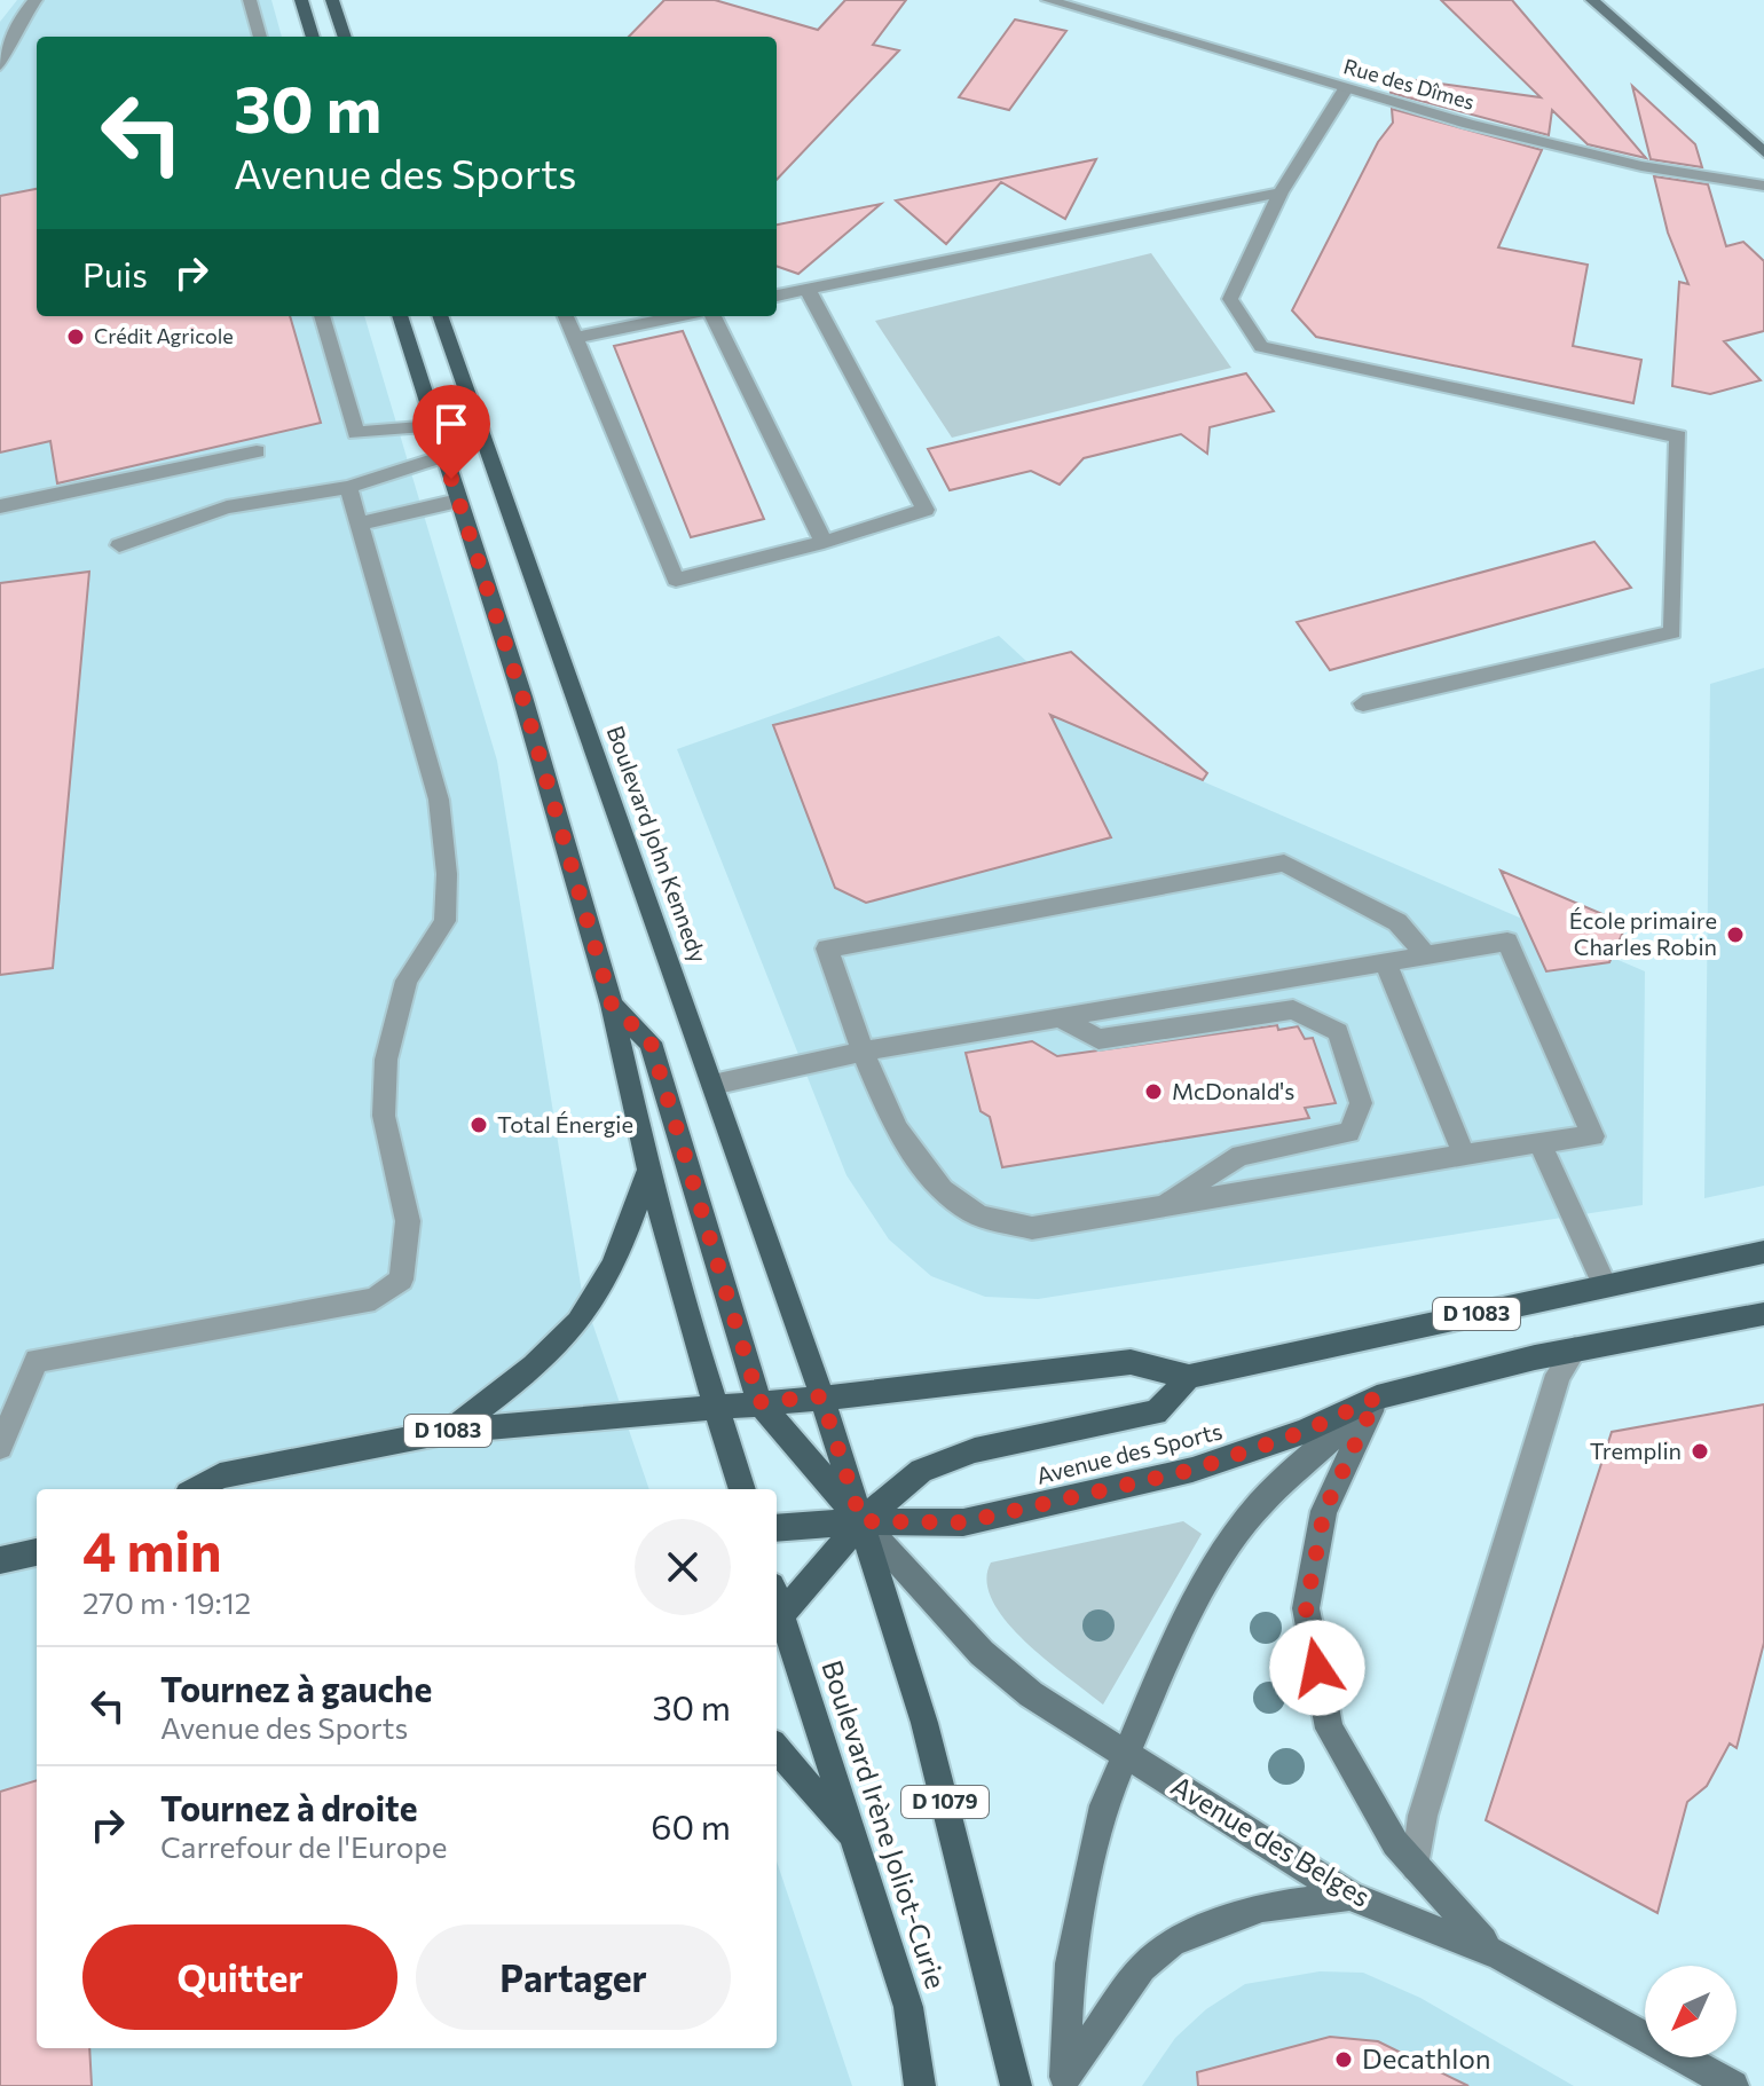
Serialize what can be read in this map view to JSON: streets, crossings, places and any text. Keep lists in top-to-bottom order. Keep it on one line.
{"streets":{"main road":["Boulevard John Kennedy","D 1083","Avenue des Sports","D 1079","Boulevard Irène Joliot-Curie","Avenue des Belges"],"street":["Rue des Dîmes"]},"crossings":[["Boulevard John Kennedy","D 1083"],["Boulevard John Kennedy","D 1079"],["D 1083","Avenue des Sports"],["D 1083","D 1079"],["D 1083","Avenue des Belges"],["Avenue des Sports","D 1079"],["Avenue des Sports","Avenue des Belges"],["D 1079","Avenue des Belges"]],"places":["Crédit Agricole","École primaire Charles Robin","McDonald's","Total Énergie","Tremplin","Decathlon"],"north":"bottom left","page":{"turn":["30 m","Avenue des Sports"],"then":"Puis","heading":["4 min","270 m · 19:12"],"list":[{"name":"Tournez à gauche","note":"Avenue des Sports","value":"30 m"},{"name":"Tournez à droite","note":"Carrefour de l'Europe","value":"60 m"}],"buttons":["Quitter","Partager"]}}
